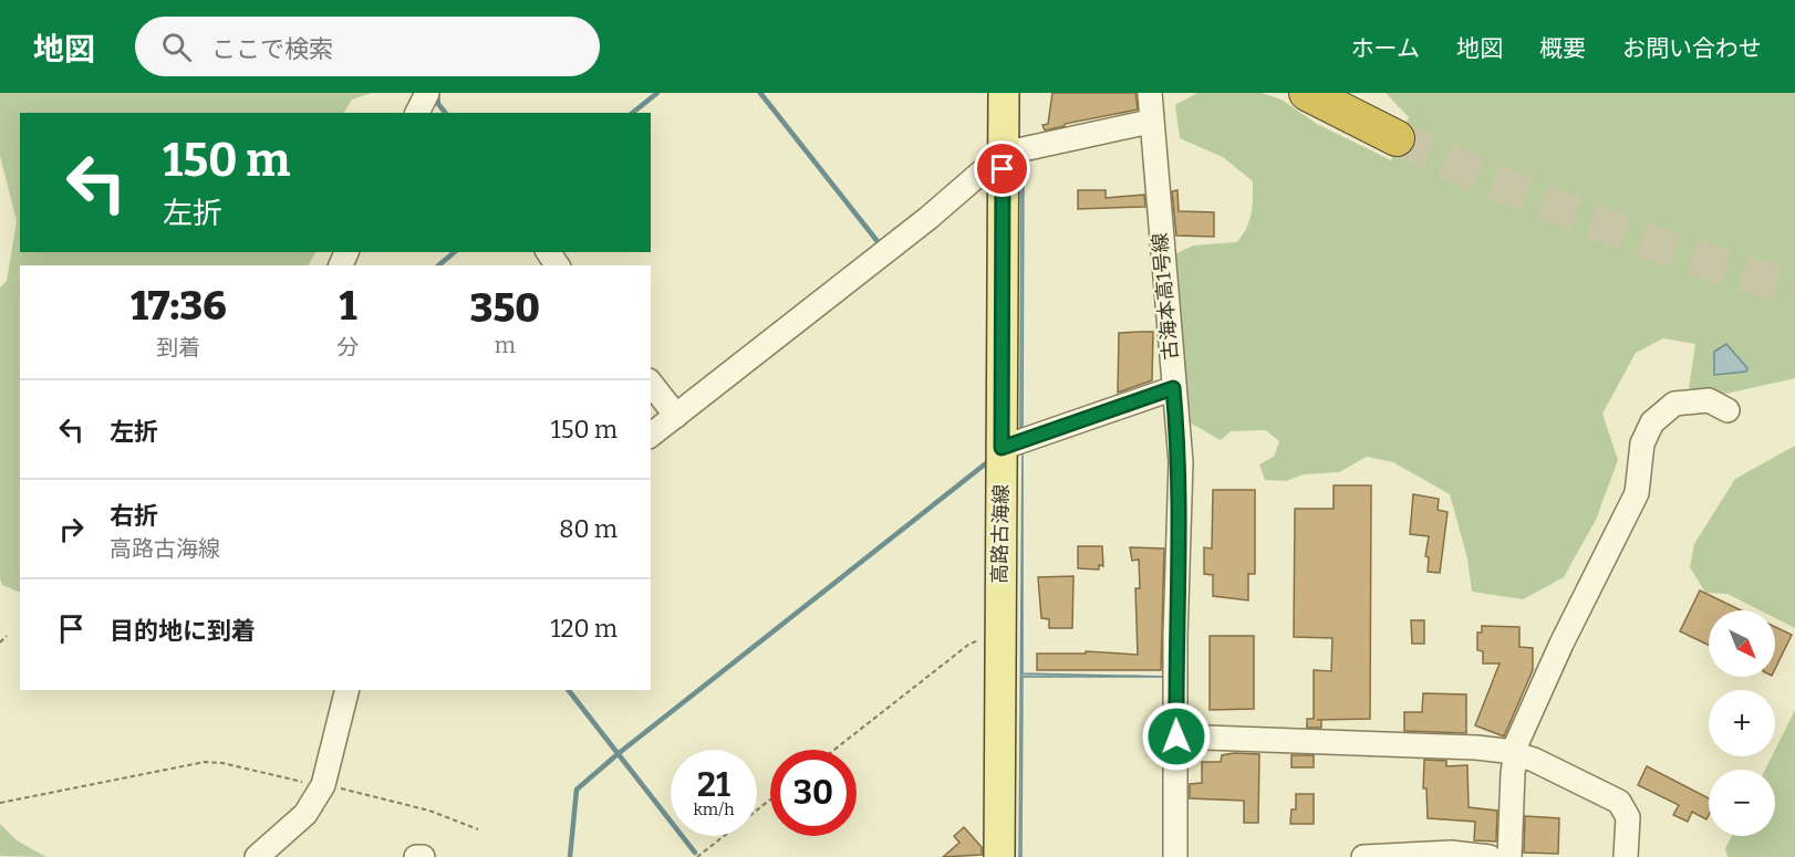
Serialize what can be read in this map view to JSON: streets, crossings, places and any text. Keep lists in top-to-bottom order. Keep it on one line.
{"streets":{"main road":["高路古海線"],"street":["古海本高1号線"]},"north":"bottom right","page":{"header":"地図","search":"ここで検索","nav":["ホーム","地図","概要","お問い合わせ"],"turn":["150 m","左折"],"eta":["17:36","到着","1","分","350","m"],"list":[{"name":"左折","value":"150 m"},{"name":"右折","note":"高路古海線","value":"80 m"},{"name":"目的地に到着","value":"120 m"}],"map_buttons":["+","−"],"speed":"21 km/h","limit":"30"}}
